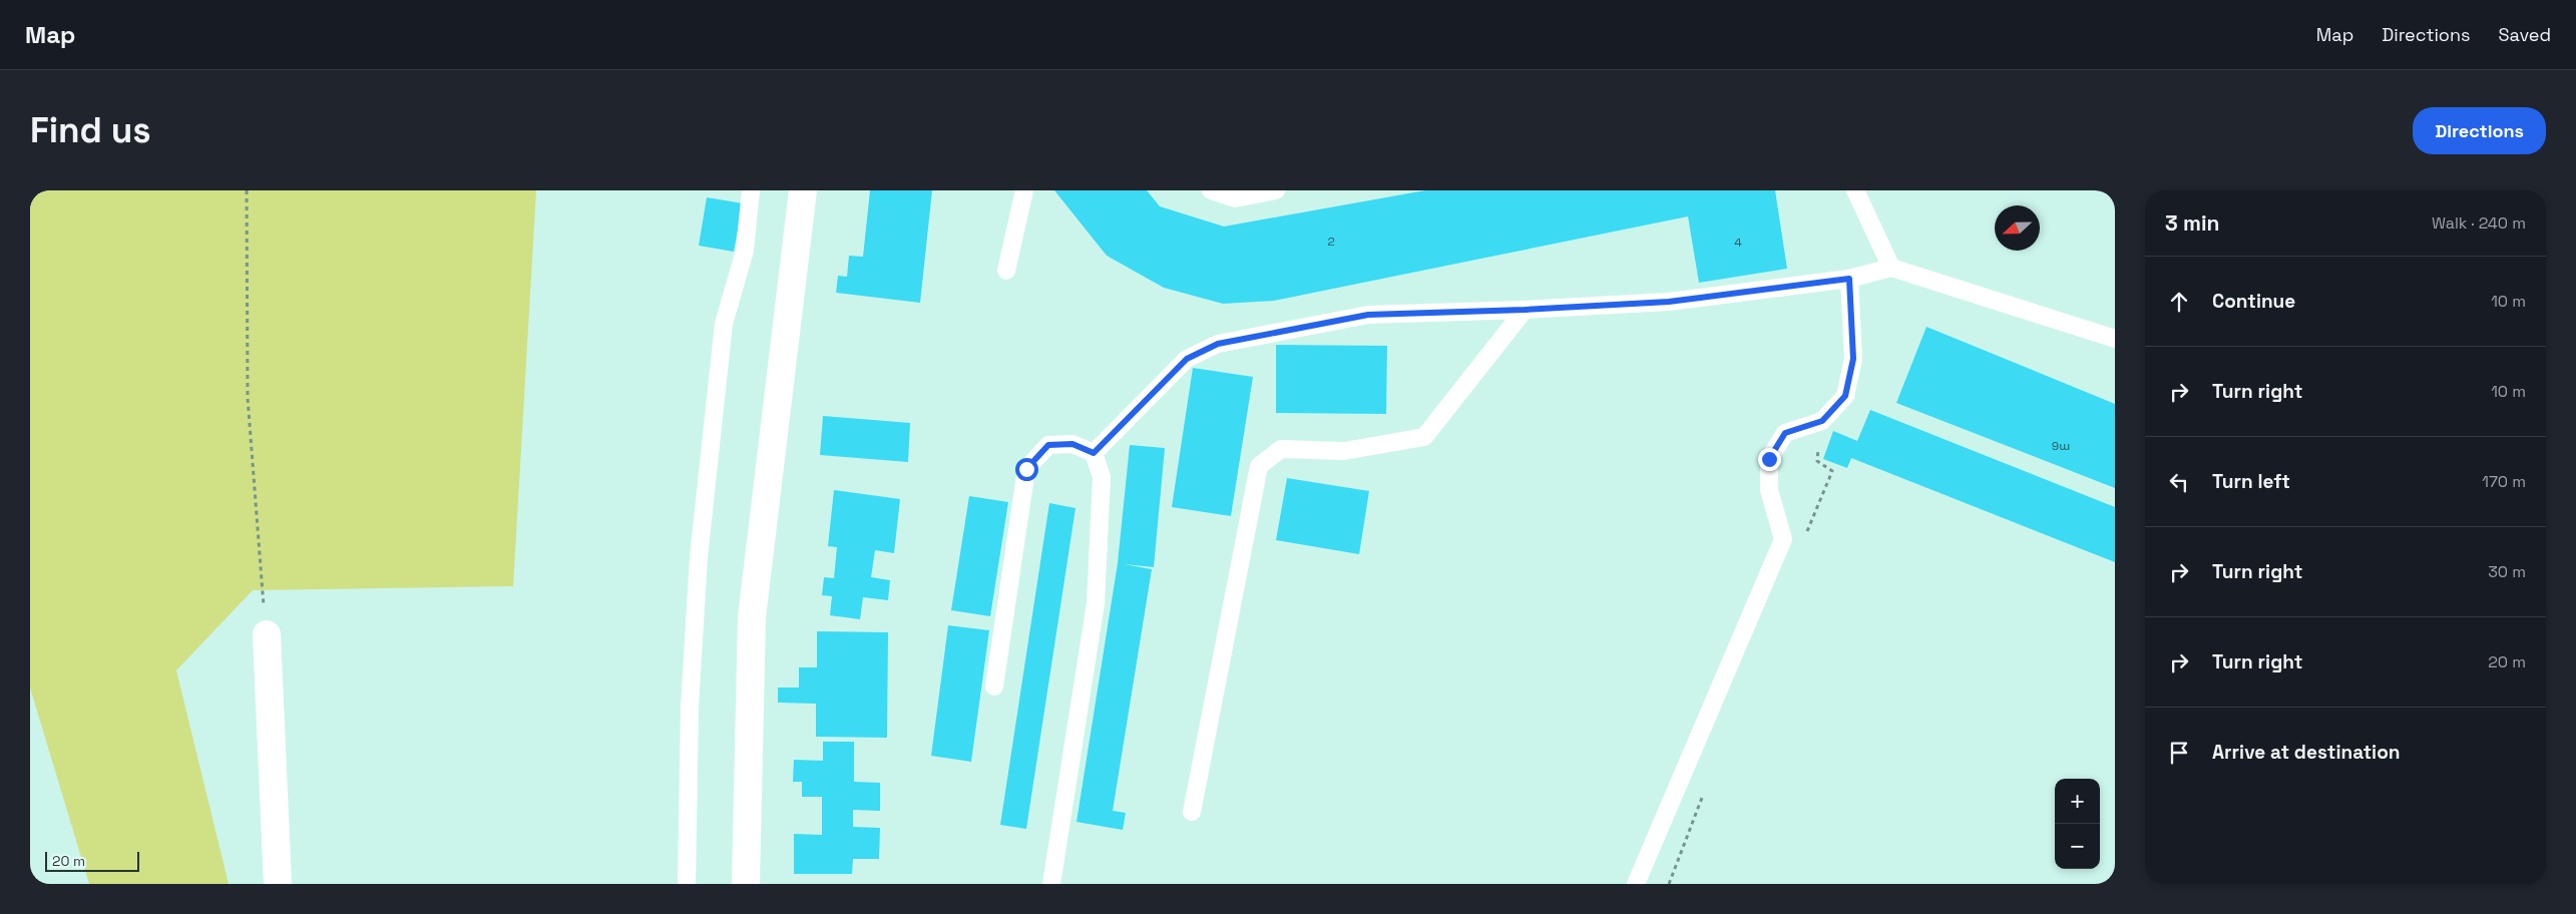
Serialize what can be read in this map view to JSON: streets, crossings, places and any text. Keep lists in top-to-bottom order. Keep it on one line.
{"house_numbers":["2","4","9ա"],"scale_bar":"20 m","north":"left","page":{"header":"Map","nav":["Map","Directions","Saved"],"buttons":"Directions","title":"Find us","heading":["3 min","Walk · 240 m"],"list":[["Continue","10 m"],["Turn right","10 m"],["Turn left","170 m"],["Turn right","30 m"],["Turn right","20 m"],"Arrive at destination"],"map_buttons":["+","−"],"scale":"20 m"}}
